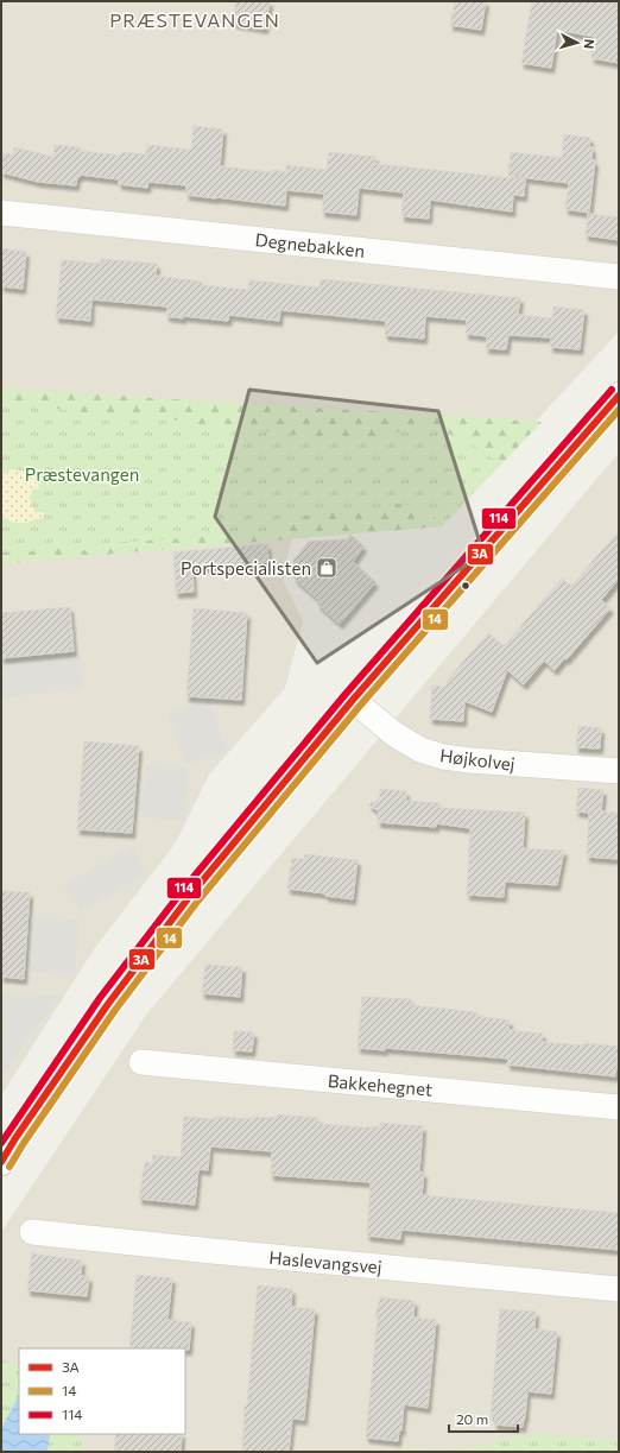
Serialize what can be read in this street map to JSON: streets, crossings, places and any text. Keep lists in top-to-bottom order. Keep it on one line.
{"streets":{"street":["Degnebakken","Højkolvej","Bakkehegnet","Haslevangsvej"]},"districts":["PRÆSTEVANGEN"],"parks":["Præstevangen"],"places":{"shop":["Portspecialisten"]},"lines":["transit line 114","transit line 3A","transit line 14"],"legend":["3A","14","114"],"scale_bar":"20 m","north":"right"}
